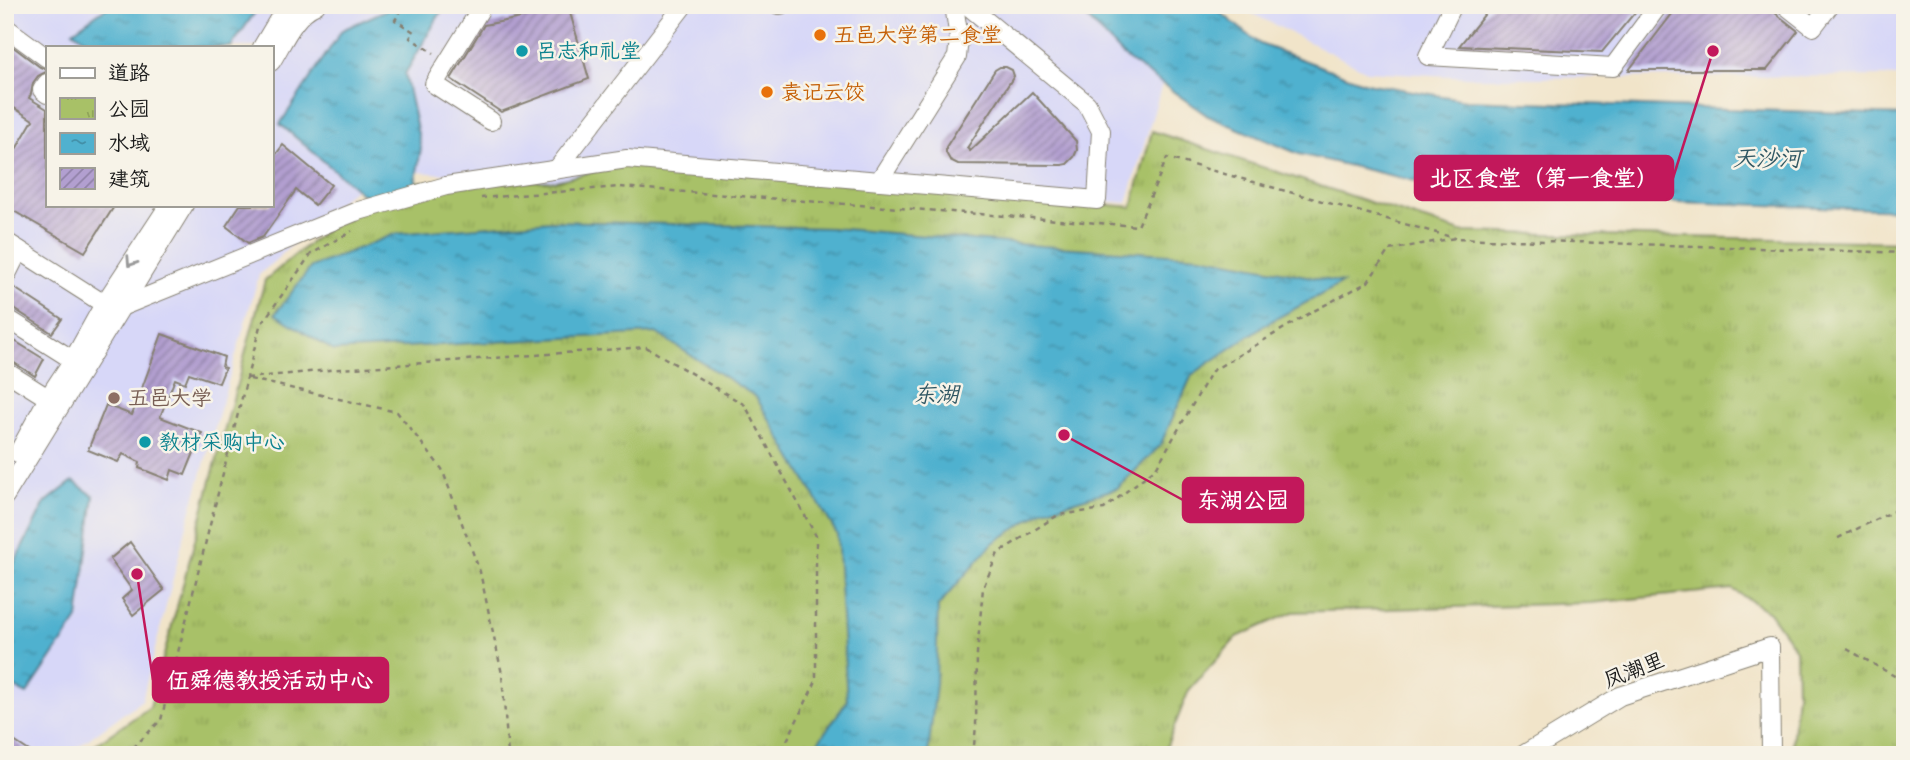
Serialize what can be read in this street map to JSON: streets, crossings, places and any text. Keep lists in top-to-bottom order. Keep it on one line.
{"streets":{"street":["凤潮里"]},"water":["天沙河","东湖"],"places":["五邑大学第二食堂","吕志和礼堂","北区食堂（第一食堂）","袁记云饺","五邑大学","东湖公园","教材采购中心","伍舜德教授活动中心"],"legend":["道路","公园","水域","建筑"]}
